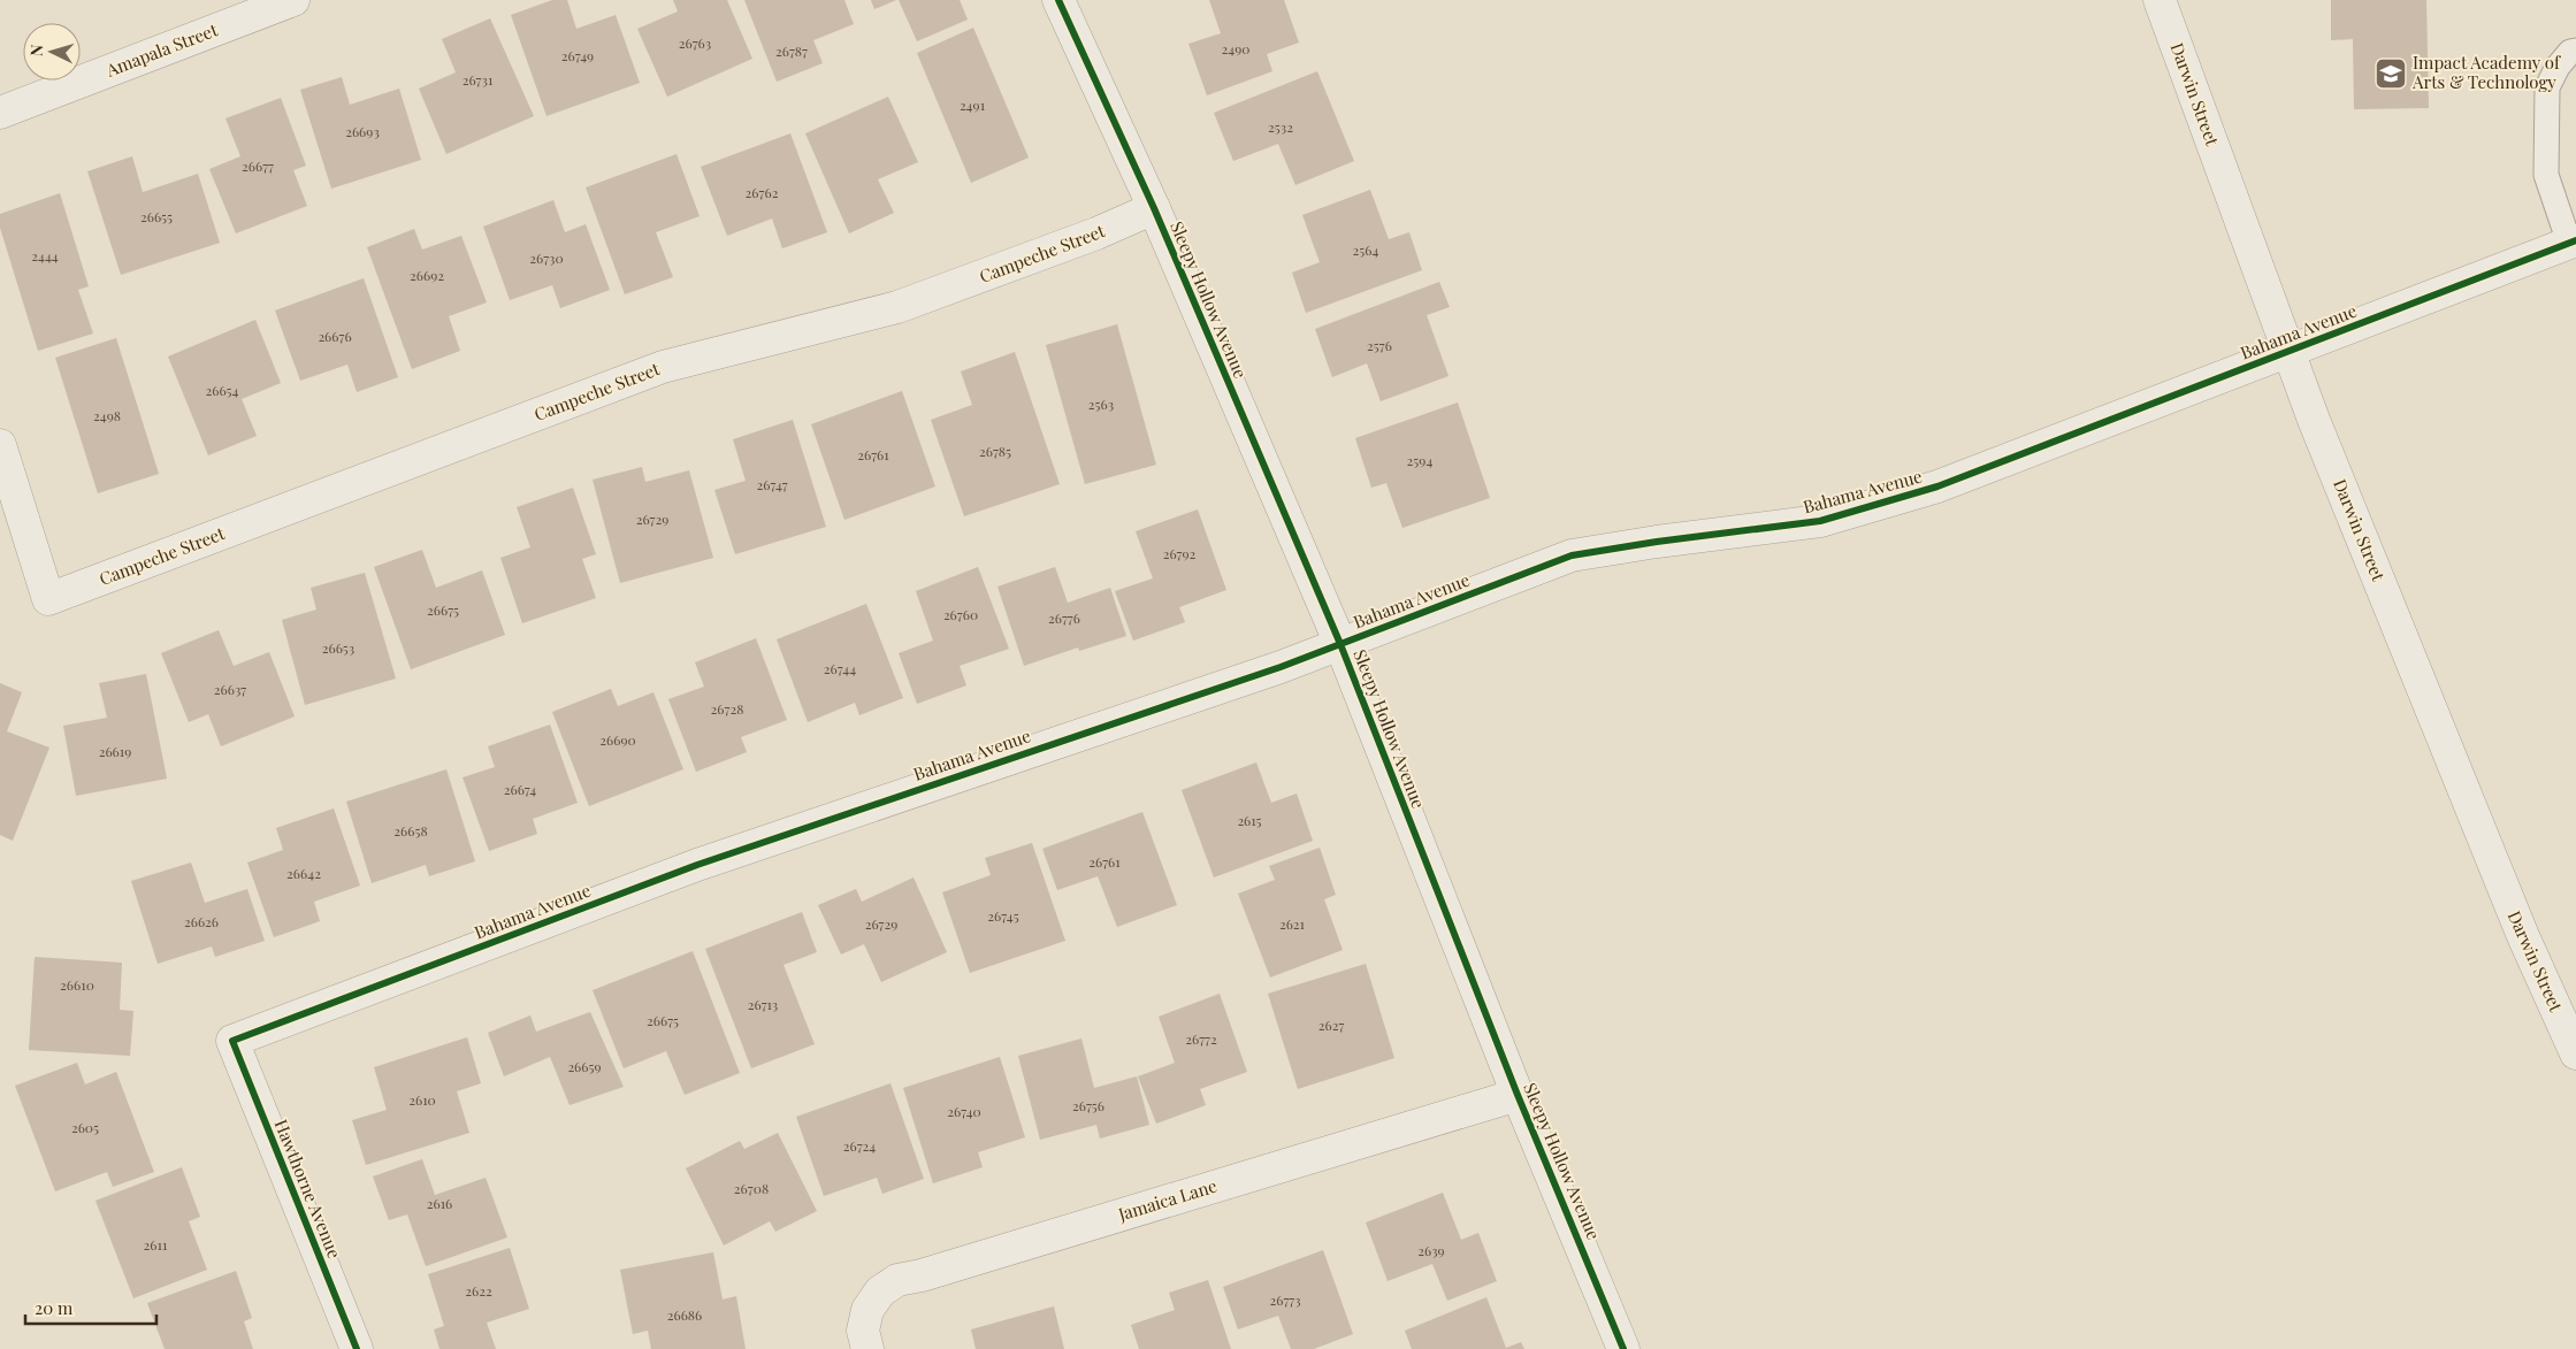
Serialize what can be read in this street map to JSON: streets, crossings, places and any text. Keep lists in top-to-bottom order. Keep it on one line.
{"streets":{"street":["Amapala Street","Darwin Street","Campeche Street","Sleepy Hollow Avenue","Bahama Avenue","Hawthorne Avenue","Jamaica Lane"]},"crossings":[["Darwin Street","Bahama Avenue"],["Campeche Street","Sleepy Hollow Avenue"],["Sleepy Hollow Avenue","Bahama Avenue"],["Sleepy Hollow Avenue","Jamaica Lane"],["Bahama Avenue","Hawthorne Avenue"]],"places":{"school or university":["Impact Academy of Arts & Technology"]},"house_numbers":["26763","2490","26787","26749","26731","2491","2532","26693","26677","26762","26655","2564","2444","26730","26692","26676","2576","26654","2563","2498","26785","26761","2594","26747","26729","26792","26675","26760","26776","26653","26744","26637","26728","26690","26619","26674","2615","26658","26761","26642","26745","26626","26729","2621","26610","26713","26675","2627","26772","26659","2610","26756","26740","2605","26724","26708","2616","2611","2639","2622","26773","26686"],"scale_bar":"20 m","north":"left"}
